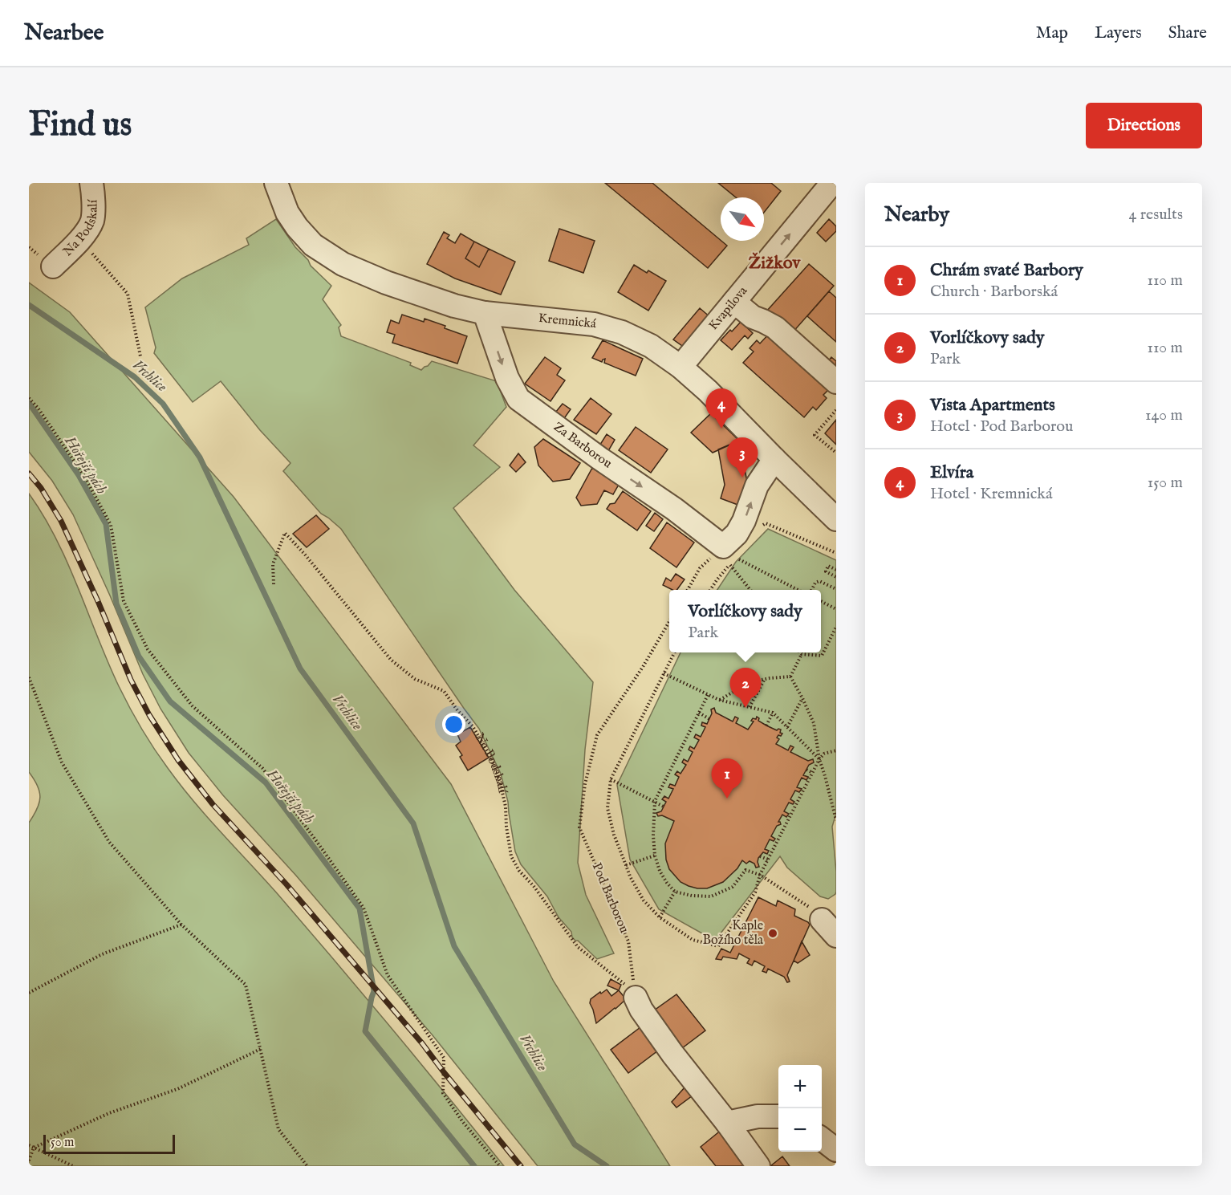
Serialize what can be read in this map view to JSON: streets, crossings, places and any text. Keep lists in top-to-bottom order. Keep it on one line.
{"streets":{"street":["Na Podskalí","Kvapilova","Kremnická","Za Barborou"],"path":["Pod Barborou"]},"crossings":[["Na Podskalí","Pod Barborou"],["Kvapilova","Kremnická"],["Kremnická","Za Barborou"]],"one_way":["Kvapilova"],"districts":["Žižkov"],"water":["Vrchlice","Hořejší pách"],"places":["Kaple Božího těla"],"scale_bar":"50 m","north":"bottom right","page":{"header":"Nearbee","nav":["Map","Layers","Share"],"buttons":"Directions","title":"Find us","heading":["Nearby","4 results"],"list":[{"mark":"1","name":"Chrám svaté Barbory","note":"Church · Barborská","value":"110 m"},{"mark":"2","name":"Vorlíčkovy sady","note":"Park","value":"110 m"},{"mark":"3","name":"Vista Apartments","note":"Hotel · Pod Barborou","value":"140 m"},{"mark":"4","name":"Elvíra","note":"Hotel · Kremnická","value":"150 m"}],"pins":["4","3","2","1"],"popup":["Vorlíčkovy sady","Park"],"map_buttons":["+","−"],"scale":"50 m"}}
